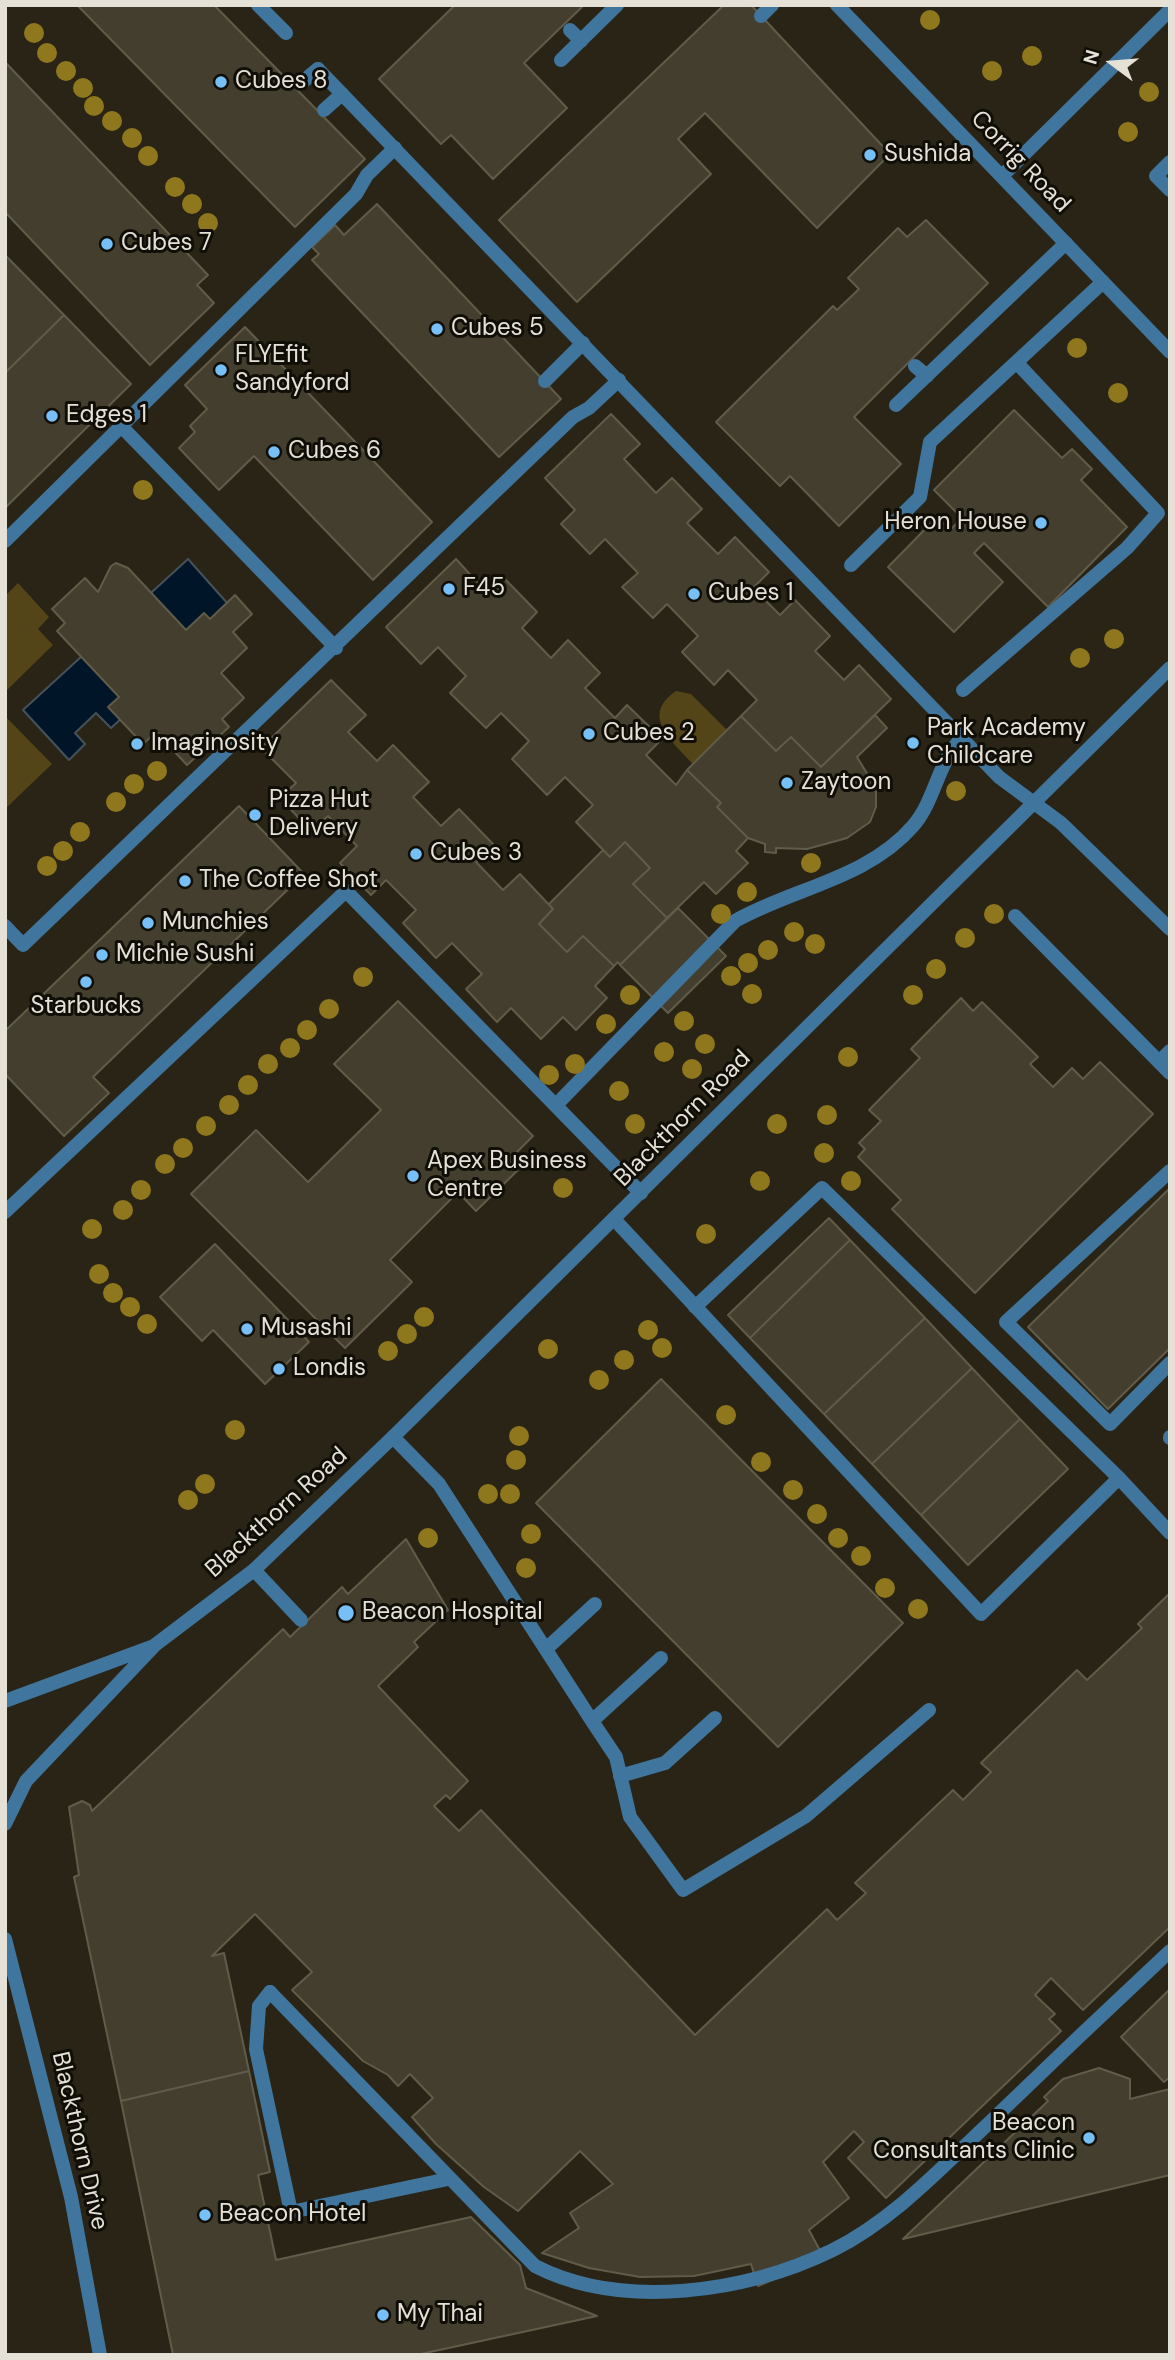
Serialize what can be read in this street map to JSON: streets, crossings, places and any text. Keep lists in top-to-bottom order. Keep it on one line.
{"streets":{"street":["Corrig Road","Blackthorn Road","Blackthorn Drive"]},"places":["Cubes 8","Sushida","Cubes 7","Cubes 5","FLYEfit Sandyford","Edges 1","Cubes 6","Heron House","F45","Cubes 1","Cubes 2","Park Academy Childcare","Imaginosity","Zaytoon","Pizza Hut Delivery","Cubes 3","The Coffee Shot","Munchies","Michie Sushi","Starbucks","Apex Business Centre","Musashi","Londis","Beacon Hospital","Beacon Consultants Clinic","Beacon Hotel","My Thai"],"north":"left"}
